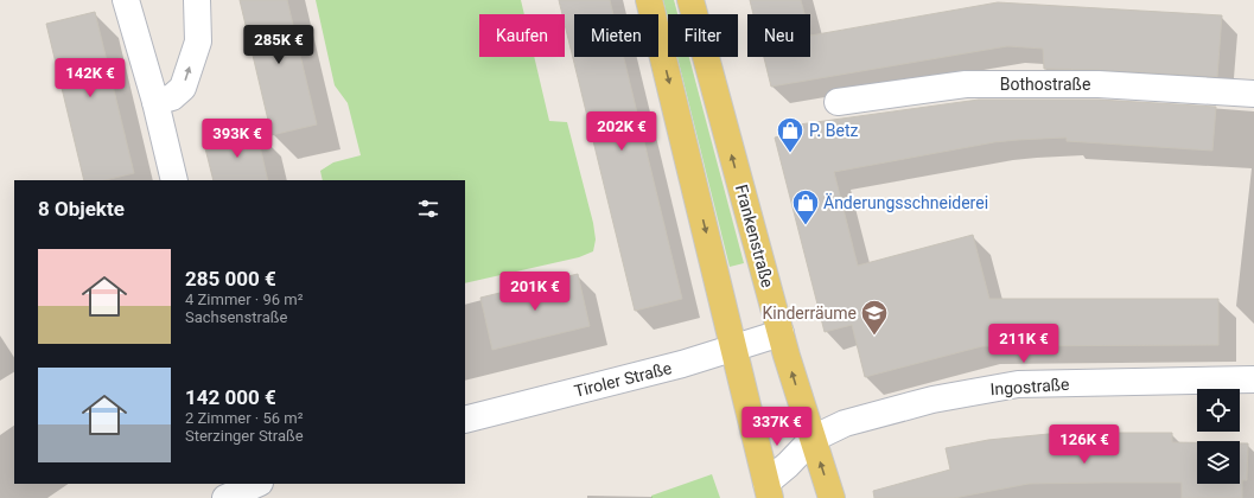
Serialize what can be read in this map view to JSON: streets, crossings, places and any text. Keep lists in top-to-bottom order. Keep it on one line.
{"streets":{"main road":["Frankenstraße"],"street":["Bothostraße","Tiroler Straße","Ingostraße"]},"crossings":[["Frankenstraße","Tiroler Straße"],["Frankenstraße","Ingostraße"]],"places":{"shop":["P. Betz","Änderungsschneiderei"],"school or university":["Kinderräume"]},"page":{"chip":["Kaufen","Mieten","Filter","Neu"],"price":["285K €","142K €","202K €","393K €","201K €","211K €","337K €","126K €"],"heading":"8 Objekte","list":[{"name":"285 000 €","note":"4 Zimmer · 96 m² · Sachsenstraße"},{"name":"142 000 €","note":"2 Zimmer · 56 m² · Sterzinger Straße"}]}}
